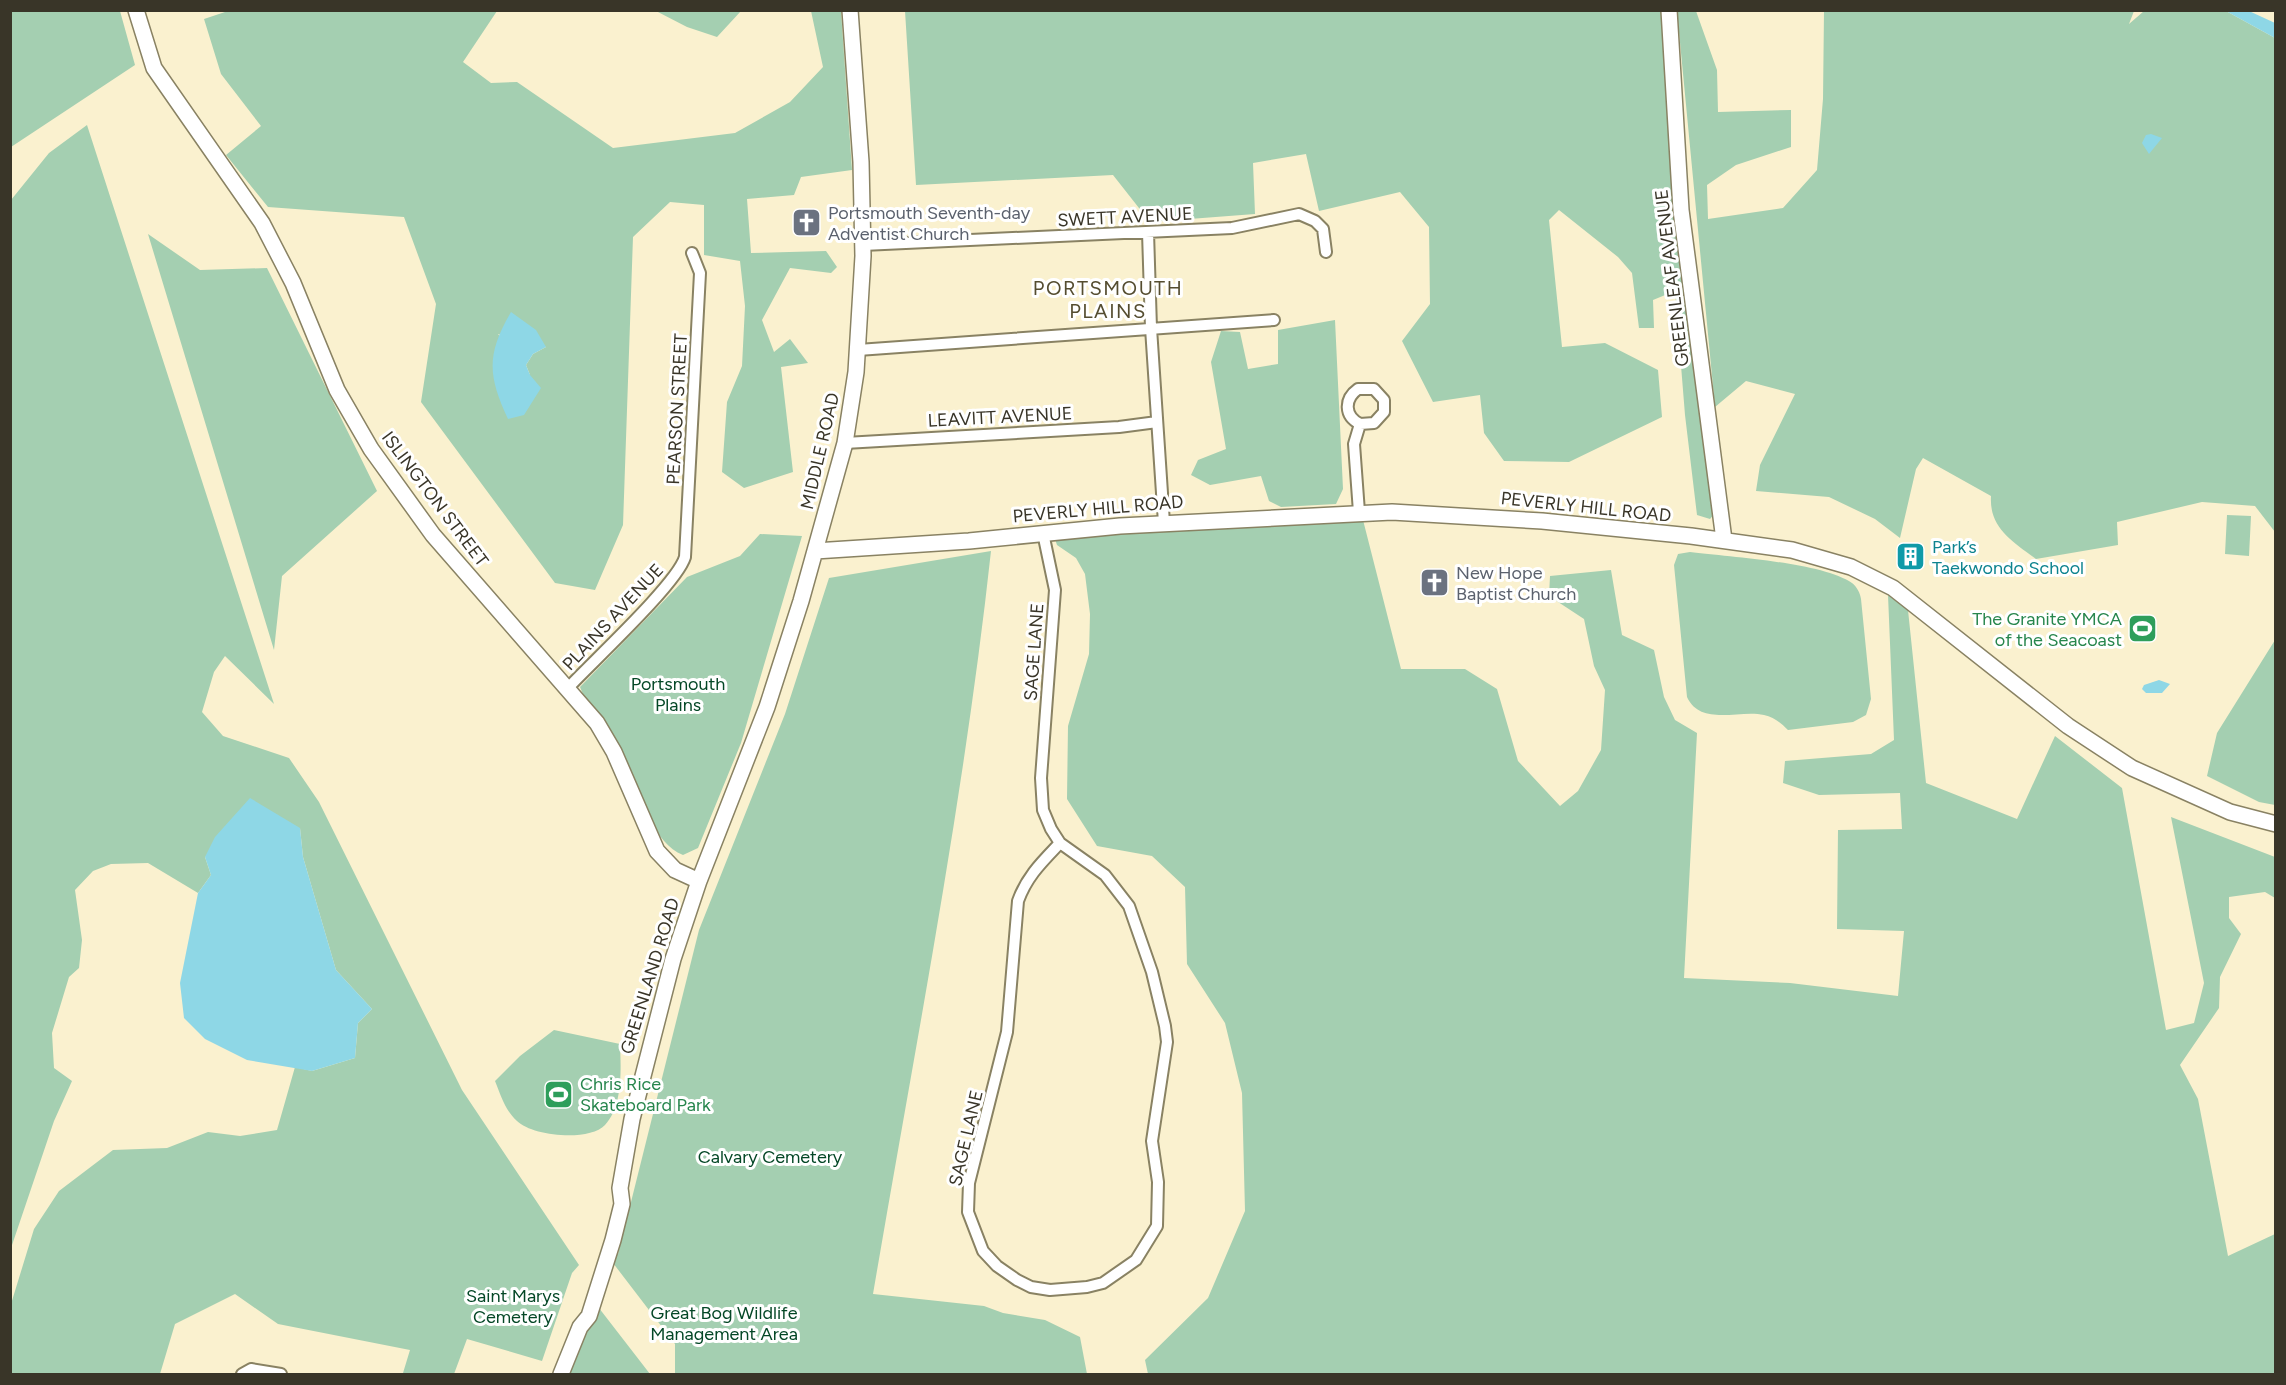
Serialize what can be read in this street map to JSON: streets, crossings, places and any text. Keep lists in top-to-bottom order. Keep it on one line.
{"streets":{"street":["SWETT AVENUE","GREENLEAF AVENUE","PEARSON STREET","LEAVITT AVENUE","MIDDLE ROAD","ISLINGTON STREET","PEVERLY HILL ROAD","PLAINS AVENUE","SAGE LANE","GREENLAND ROAD"]},"crossings":[["SWETT AVENUE","MIDDLE ROAD"],["GREENLEAF AVENUE","PEVERLY HILL ROAD"],["PEARSON STREET","PLAINS AVENUE"],["LEAVITT AVENUE","MIDDLE ROAD"],["MIDDLE ROAD","ISLINGTON STREET"],["MIDDLE ROAD","PEVERLY HILL ROAD"],["MIDDLE ROAD","GREENLAND ROAD"],["ISLINGTON STREET","PLAINS AVENUE"],["ISLINGTON STREET","GREENLAND ROAD"],["PEVERLY HILL ROAD","SAGE LANE"]],"districts":["PORTSMOUTH PLAINS"],"parks":["Portsmouth Plains","Calvary Cemetery","Saint Marys Cemetery","Great Bog Wildlife Management Area"],"places":{"church":["Portsmouth Seventh-day Adventist Church","New Hope Baptist Church"],"building":["Park’s Taekwondo School"],"sports":["The Granite YMCA of the Seacoast","Chris Rice Skateboard Park"]}}
